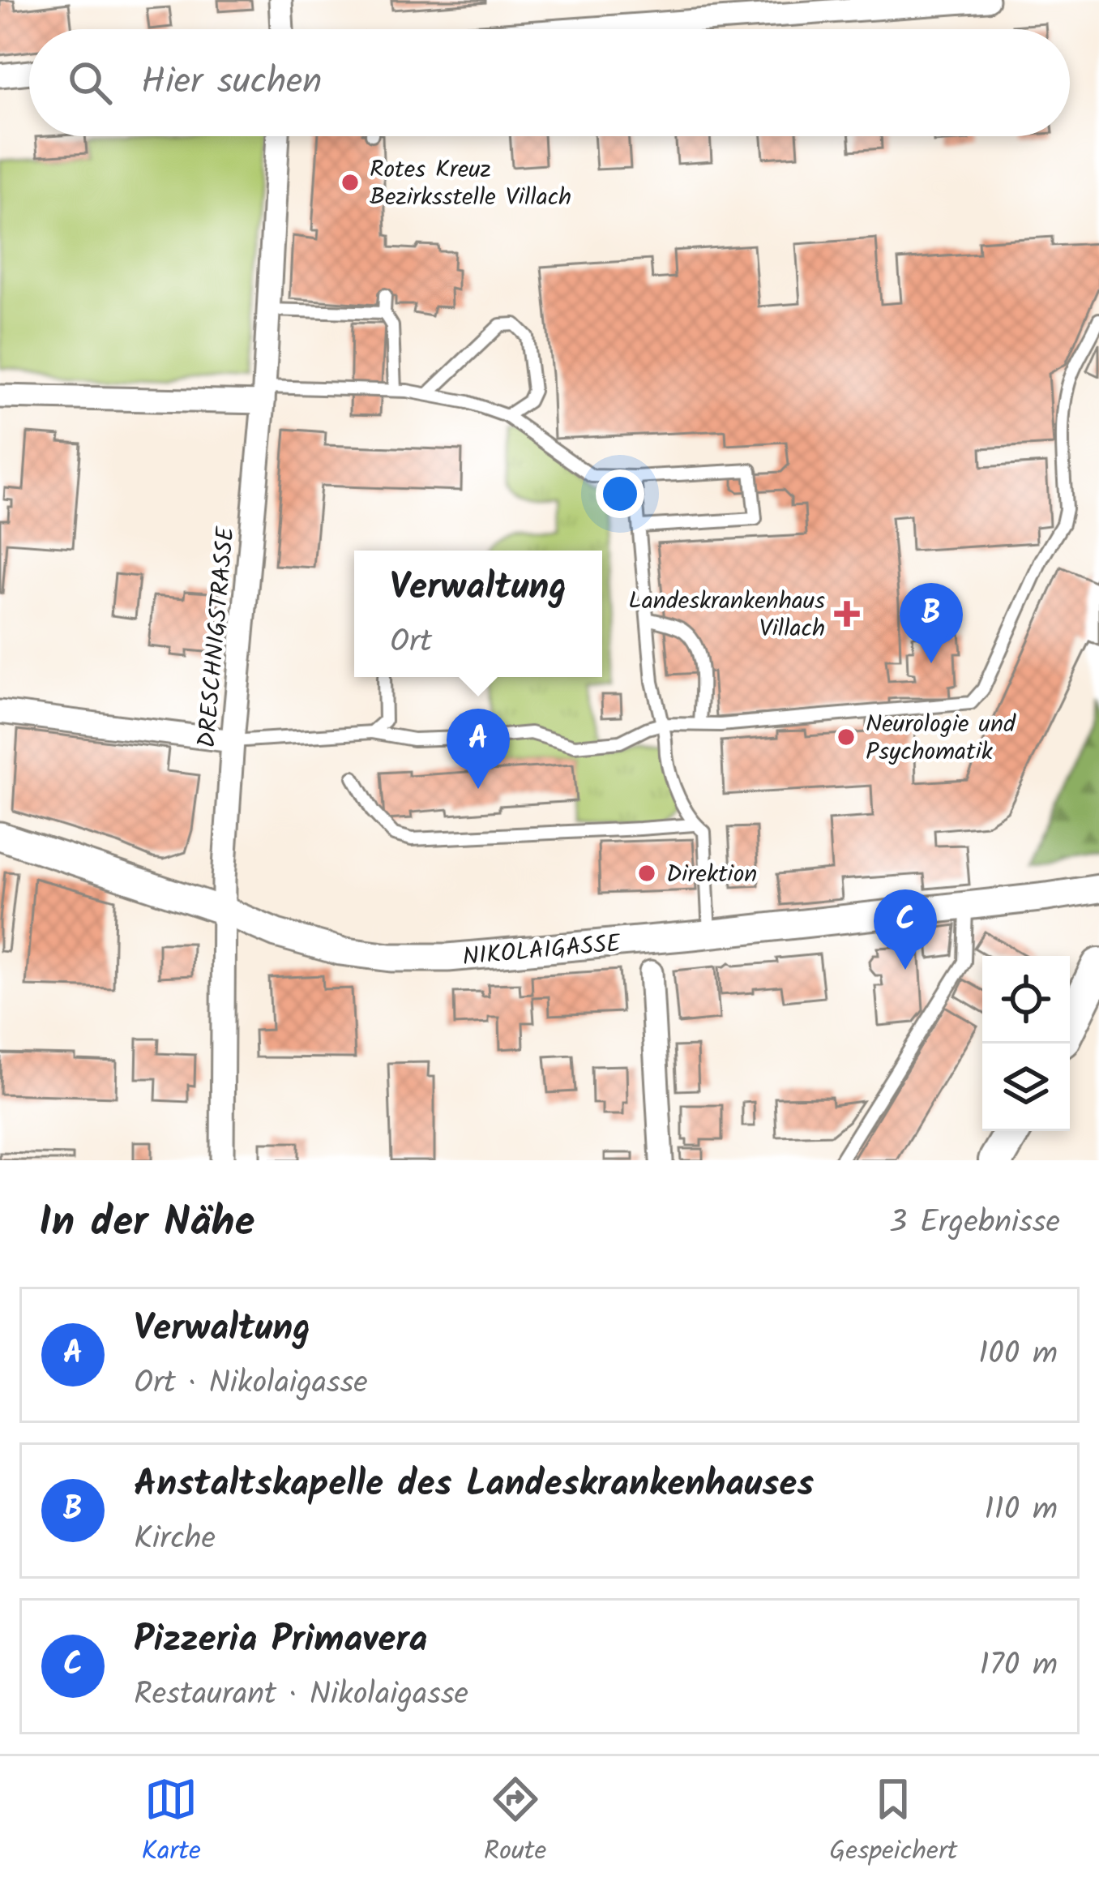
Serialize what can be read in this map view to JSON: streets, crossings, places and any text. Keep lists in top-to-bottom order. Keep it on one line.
{"streets":{"street":["DRESCHNIGSTRASSE","NIKOLAIGASSE"]},"crossings":[["DRESCHNIGSTRASSE","NIKOLAIGASSE"]],"places":{"other":["Rotes Kreuz Bezirksstelle Villach","Neurologie und Psychomatik","Direktion"],"health":["Landeskrankenhaus Villach"]},"page":{"search":"Hier suchen","popup":["Verwaltung","Ort"],"pins":["B","A","C"],"heading":["In der Nähe","3 Ergebnisse"],"list":[{"mark":"A","name":"Verwaltung","note":"Ort · Nikolaigasse","value":"100 m"},{"mark":"B","name":"Anstaltskapelle des Landeskrankenhauses","note":"Kirche","value":"110 m"},{"mark":"C","name":"Pizzeria Primavera","note":"Restaurant · Nikolaigasse","value":"170 m"}],"nav":["Karte","Route","Gespeichert"]}}
